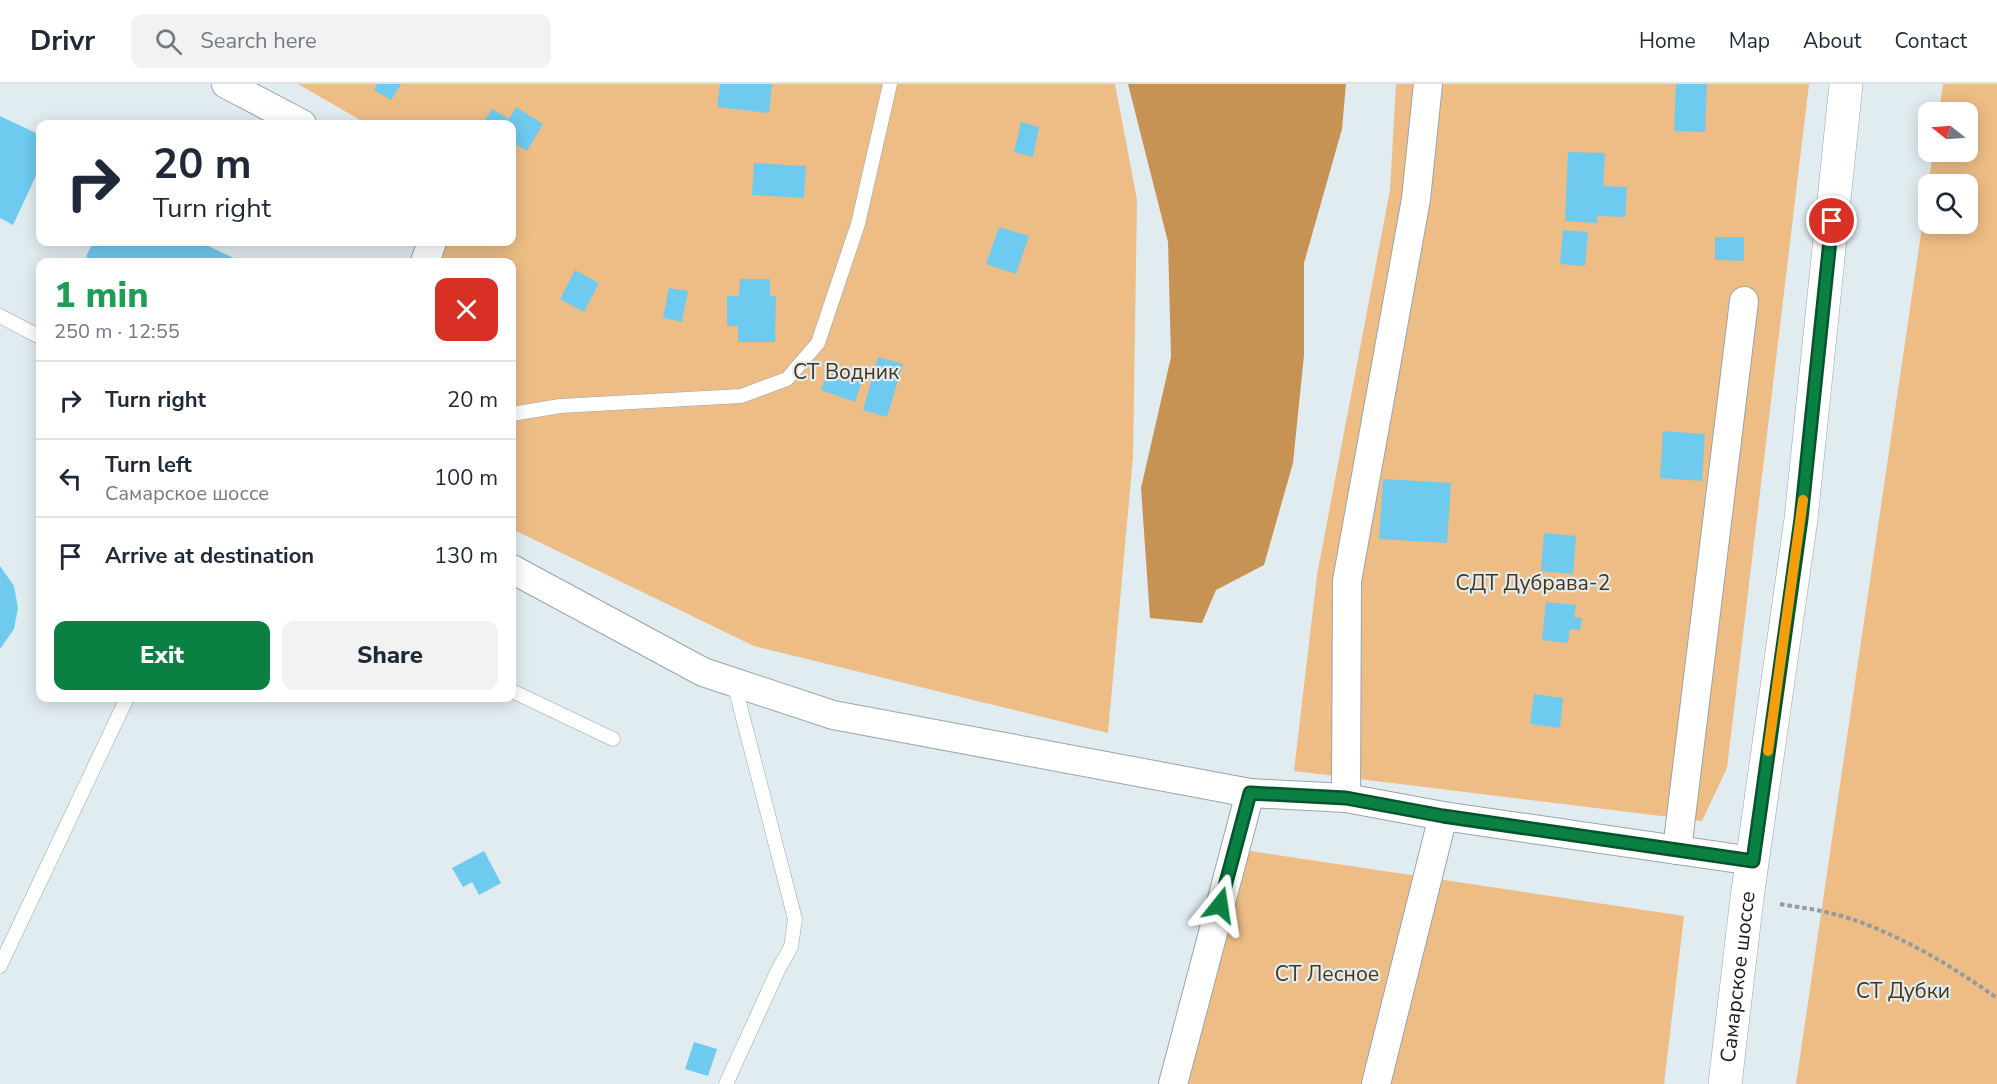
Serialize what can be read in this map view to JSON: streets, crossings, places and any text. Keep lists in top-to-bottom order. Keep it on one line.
{"streets":{"main road":["Самарское шоссе"]},"parks":["СТ Водник","СДТ Дубрава-2","СТ Лесное","СТ Дубки"],"north":"left","page":{"header":"Drivr","search":"Search here","nav":["Home","Map","About","Contact"],"turn":["20 m","Turn right"],"heading":["1 min","250 m · 12:55"],"list":[{"name":"Turn right","value":"20 m"},{"name":"Turn left","note":"Самарское шоссе","value":"100 m"},{"name":"Arrive at destination","value":"130 m"}],"buttons":["Exit","Share"]}}
